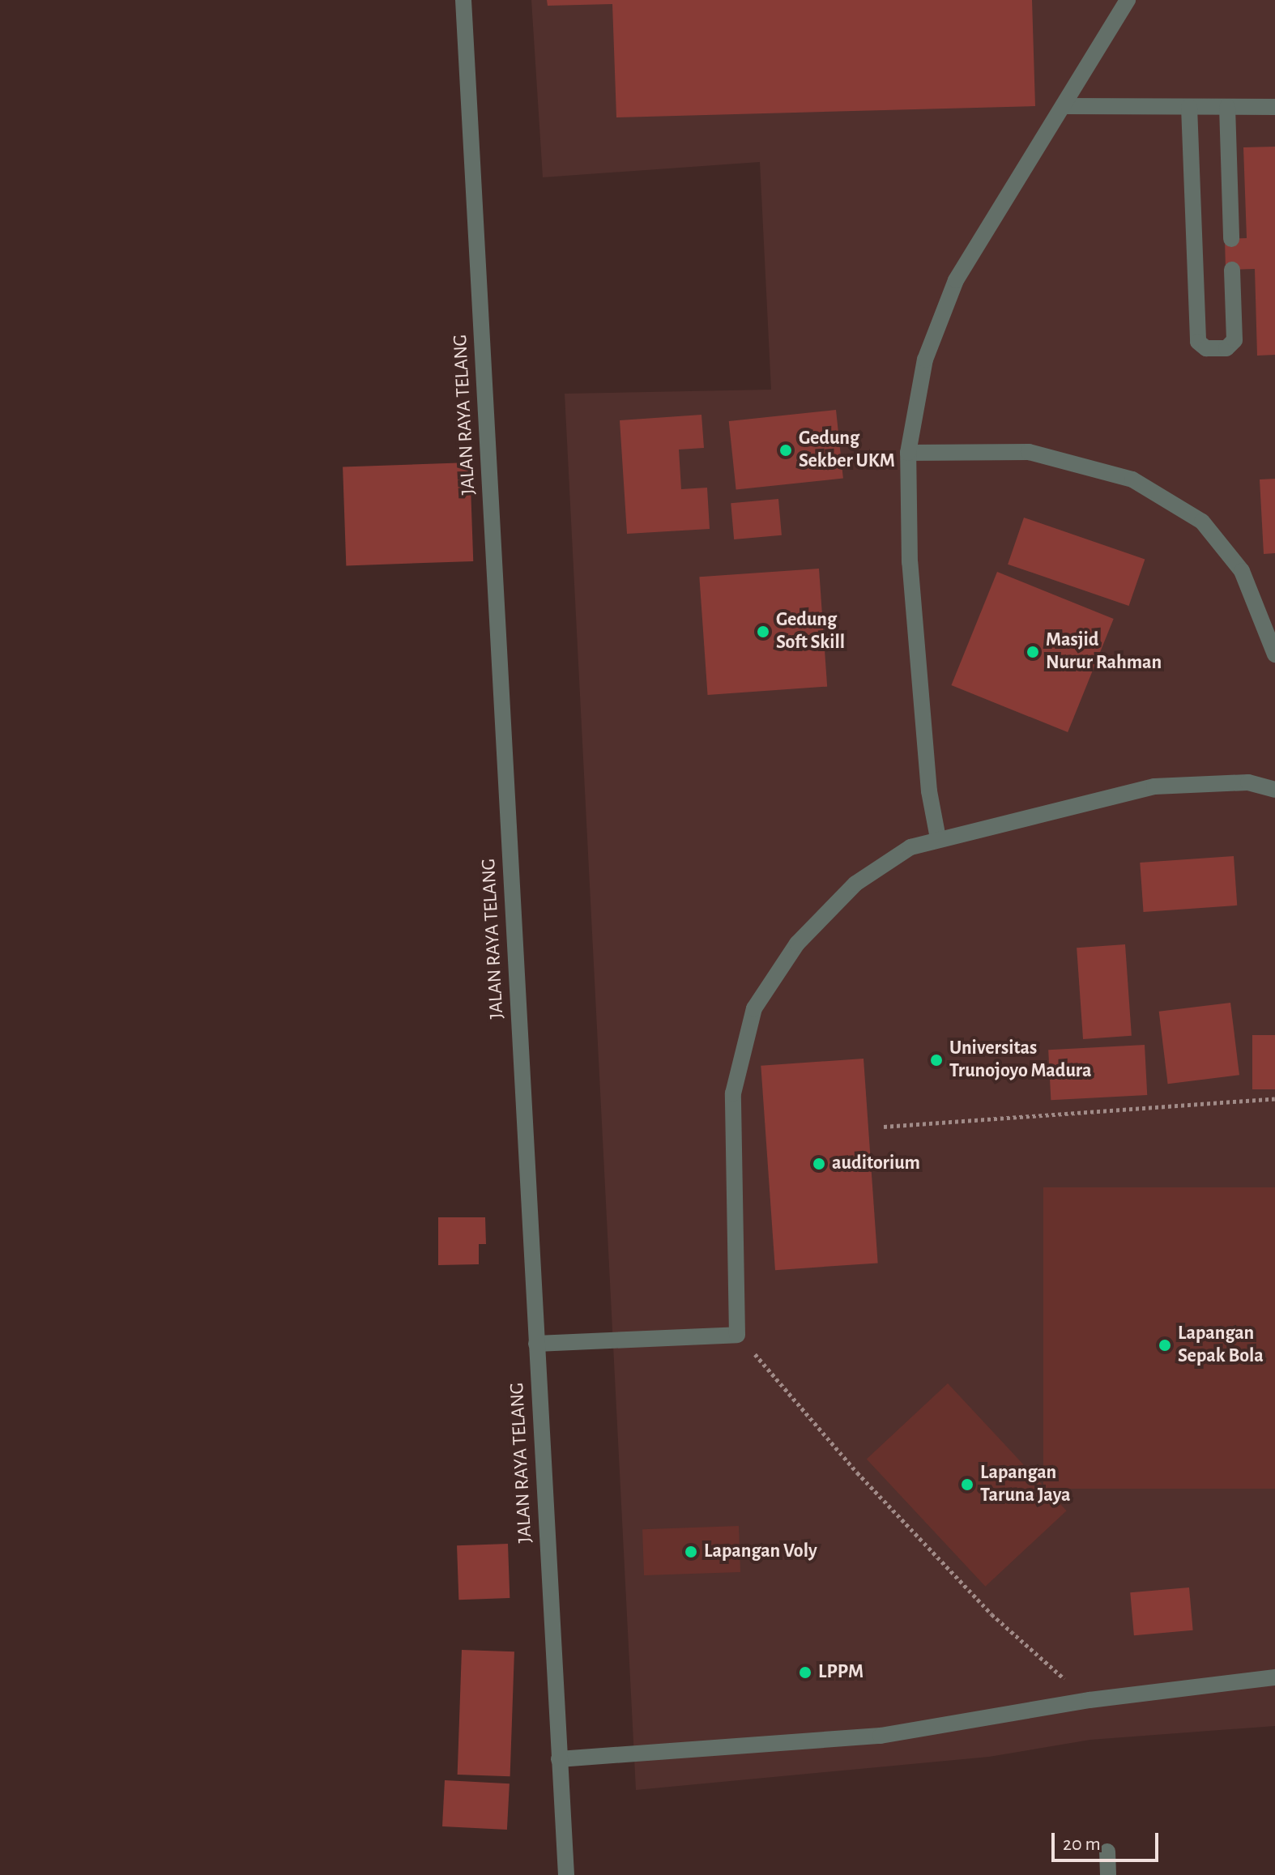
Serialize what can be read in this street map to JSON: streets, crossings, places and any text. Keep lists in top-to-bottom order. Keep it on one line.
{"streets":{"street":["JALAN RAYA TELANG"]},"places":["Gedung Sekber UKM","Gedung Soft Skill","Masjid Nurur Rahman","Universitas Trunojoyo Madura","auditorium","Lapangan Sepak Bola","Lapangan Taruna Jaya","Lapangan Voly","LPPM"],"scale_bar":"20 m"}
